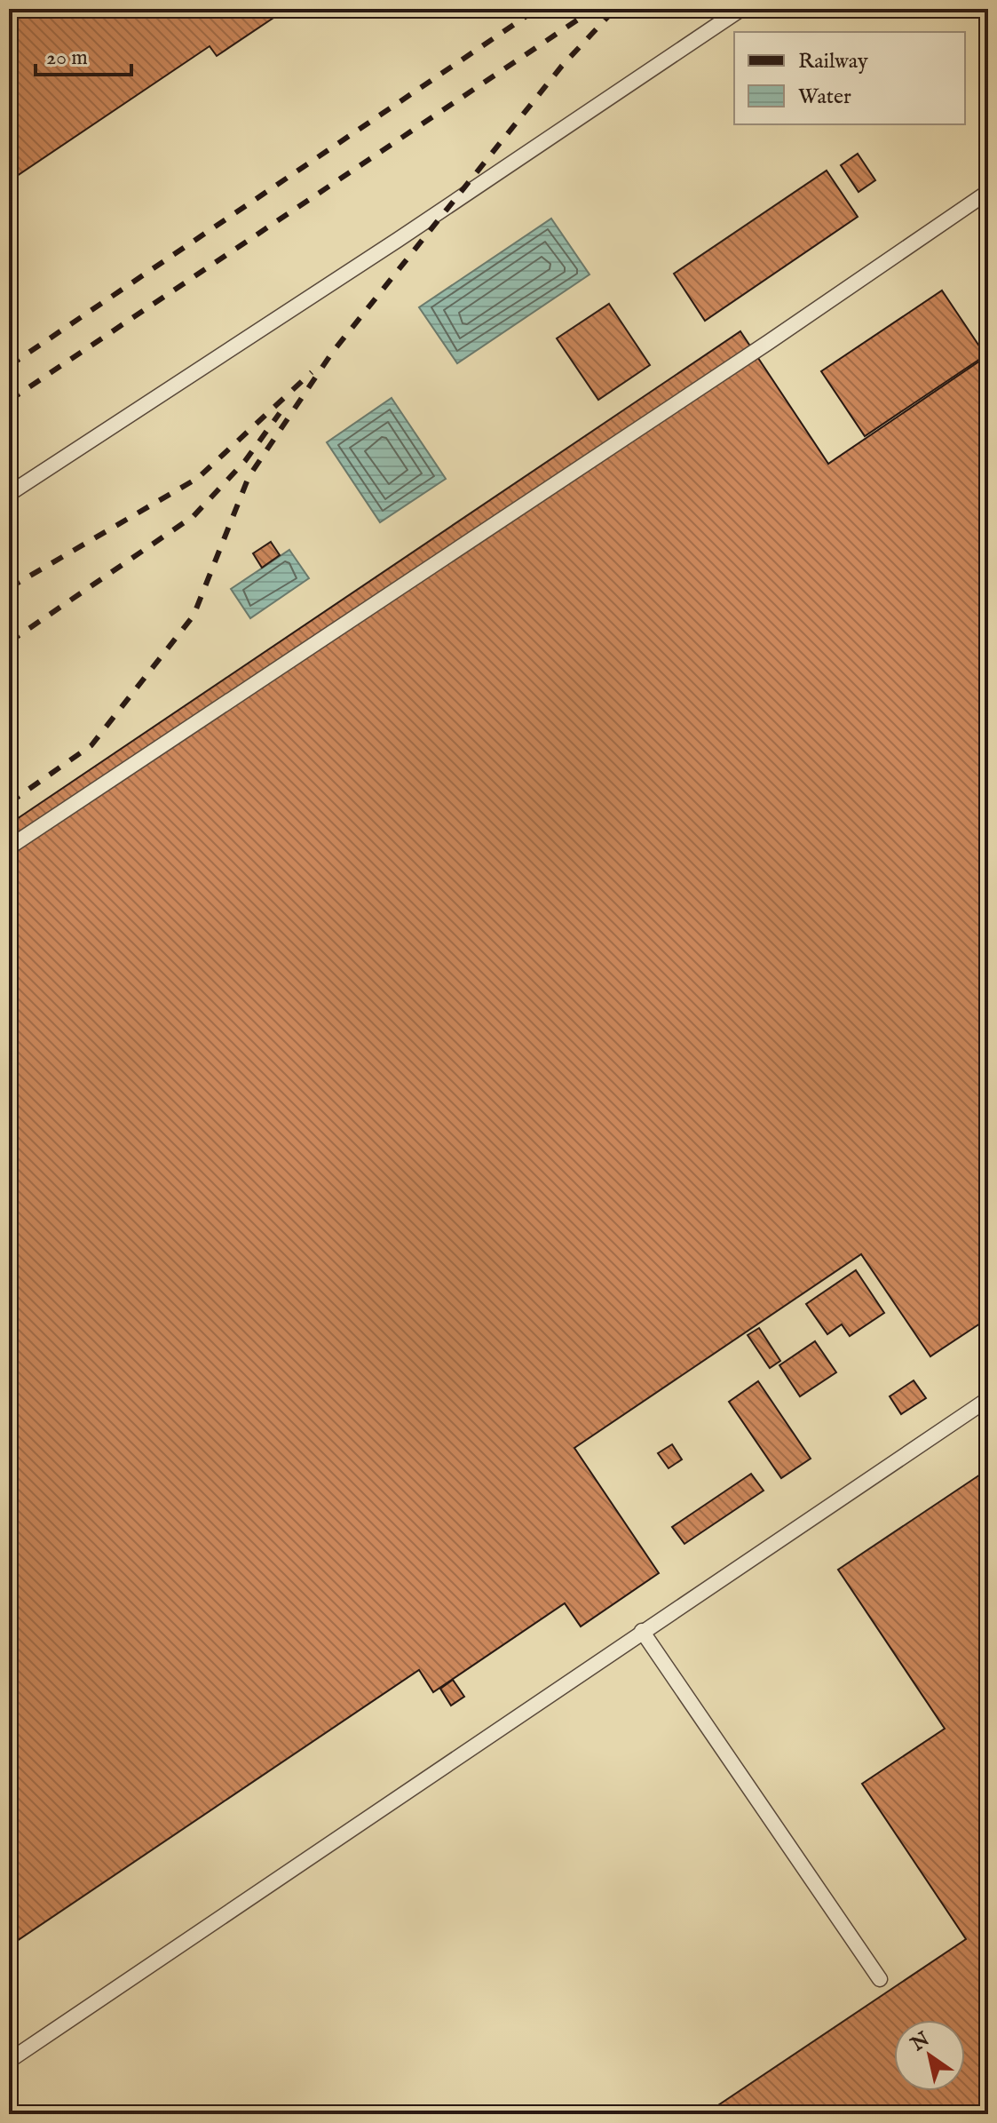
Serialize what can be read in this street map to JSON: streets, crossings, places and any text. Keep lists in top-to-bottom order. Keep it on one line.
{"legend":["Railway","Water"],"scale_bar":"20 m","north":"top left"}
